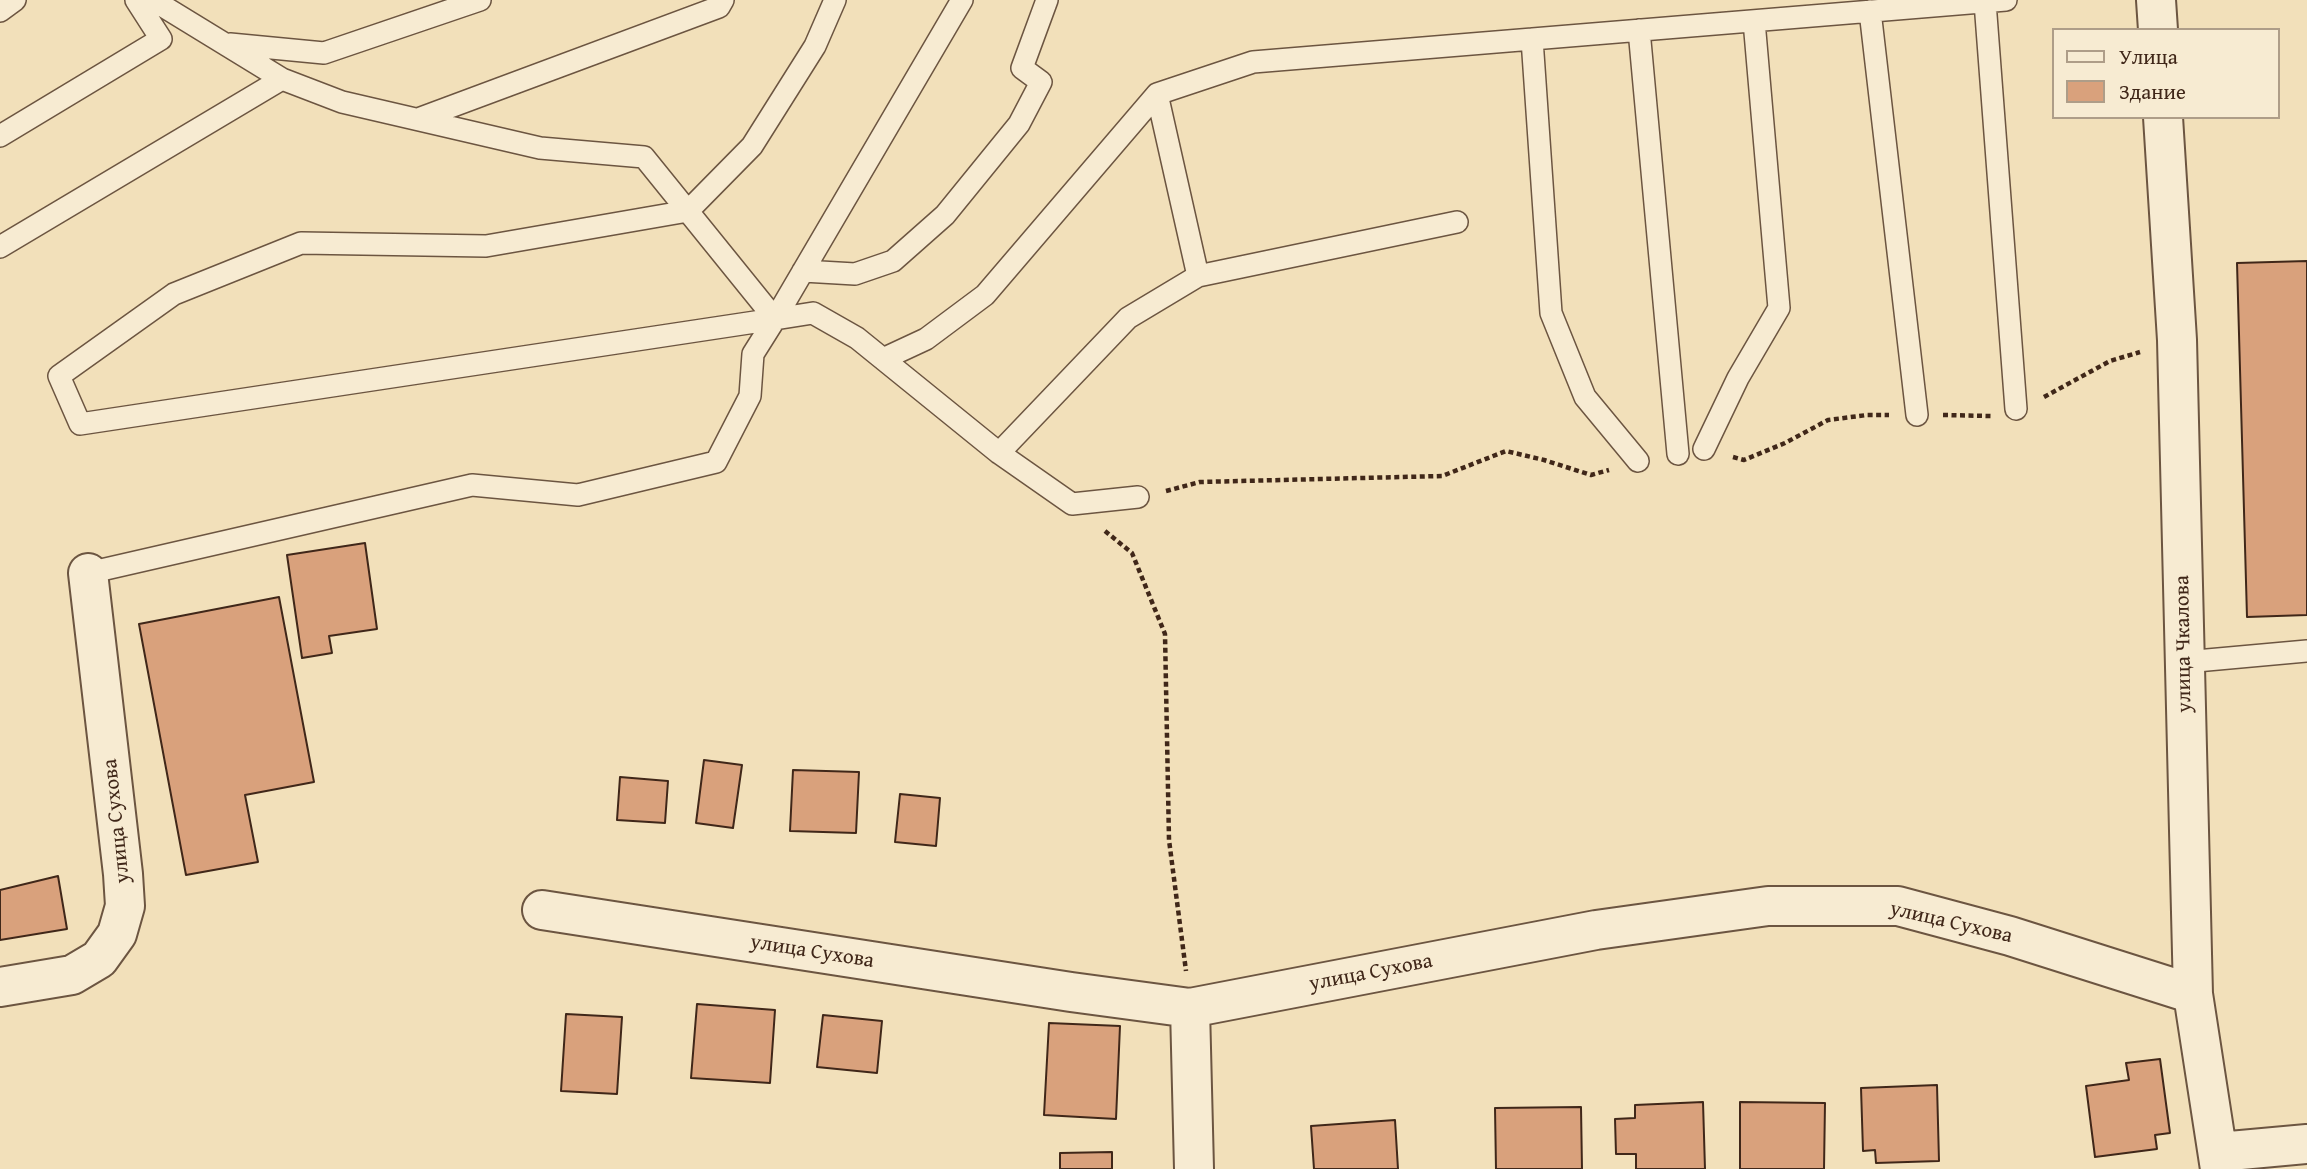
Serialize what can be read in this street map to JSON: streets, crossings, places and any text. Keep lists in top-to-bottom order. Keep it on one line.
{"streets":{"street":["улица Чкалова","улица Сухова"]},"crossings":[["улица Чкалова","улица Сухова"]],"legend":["Улица","Здание"]}
